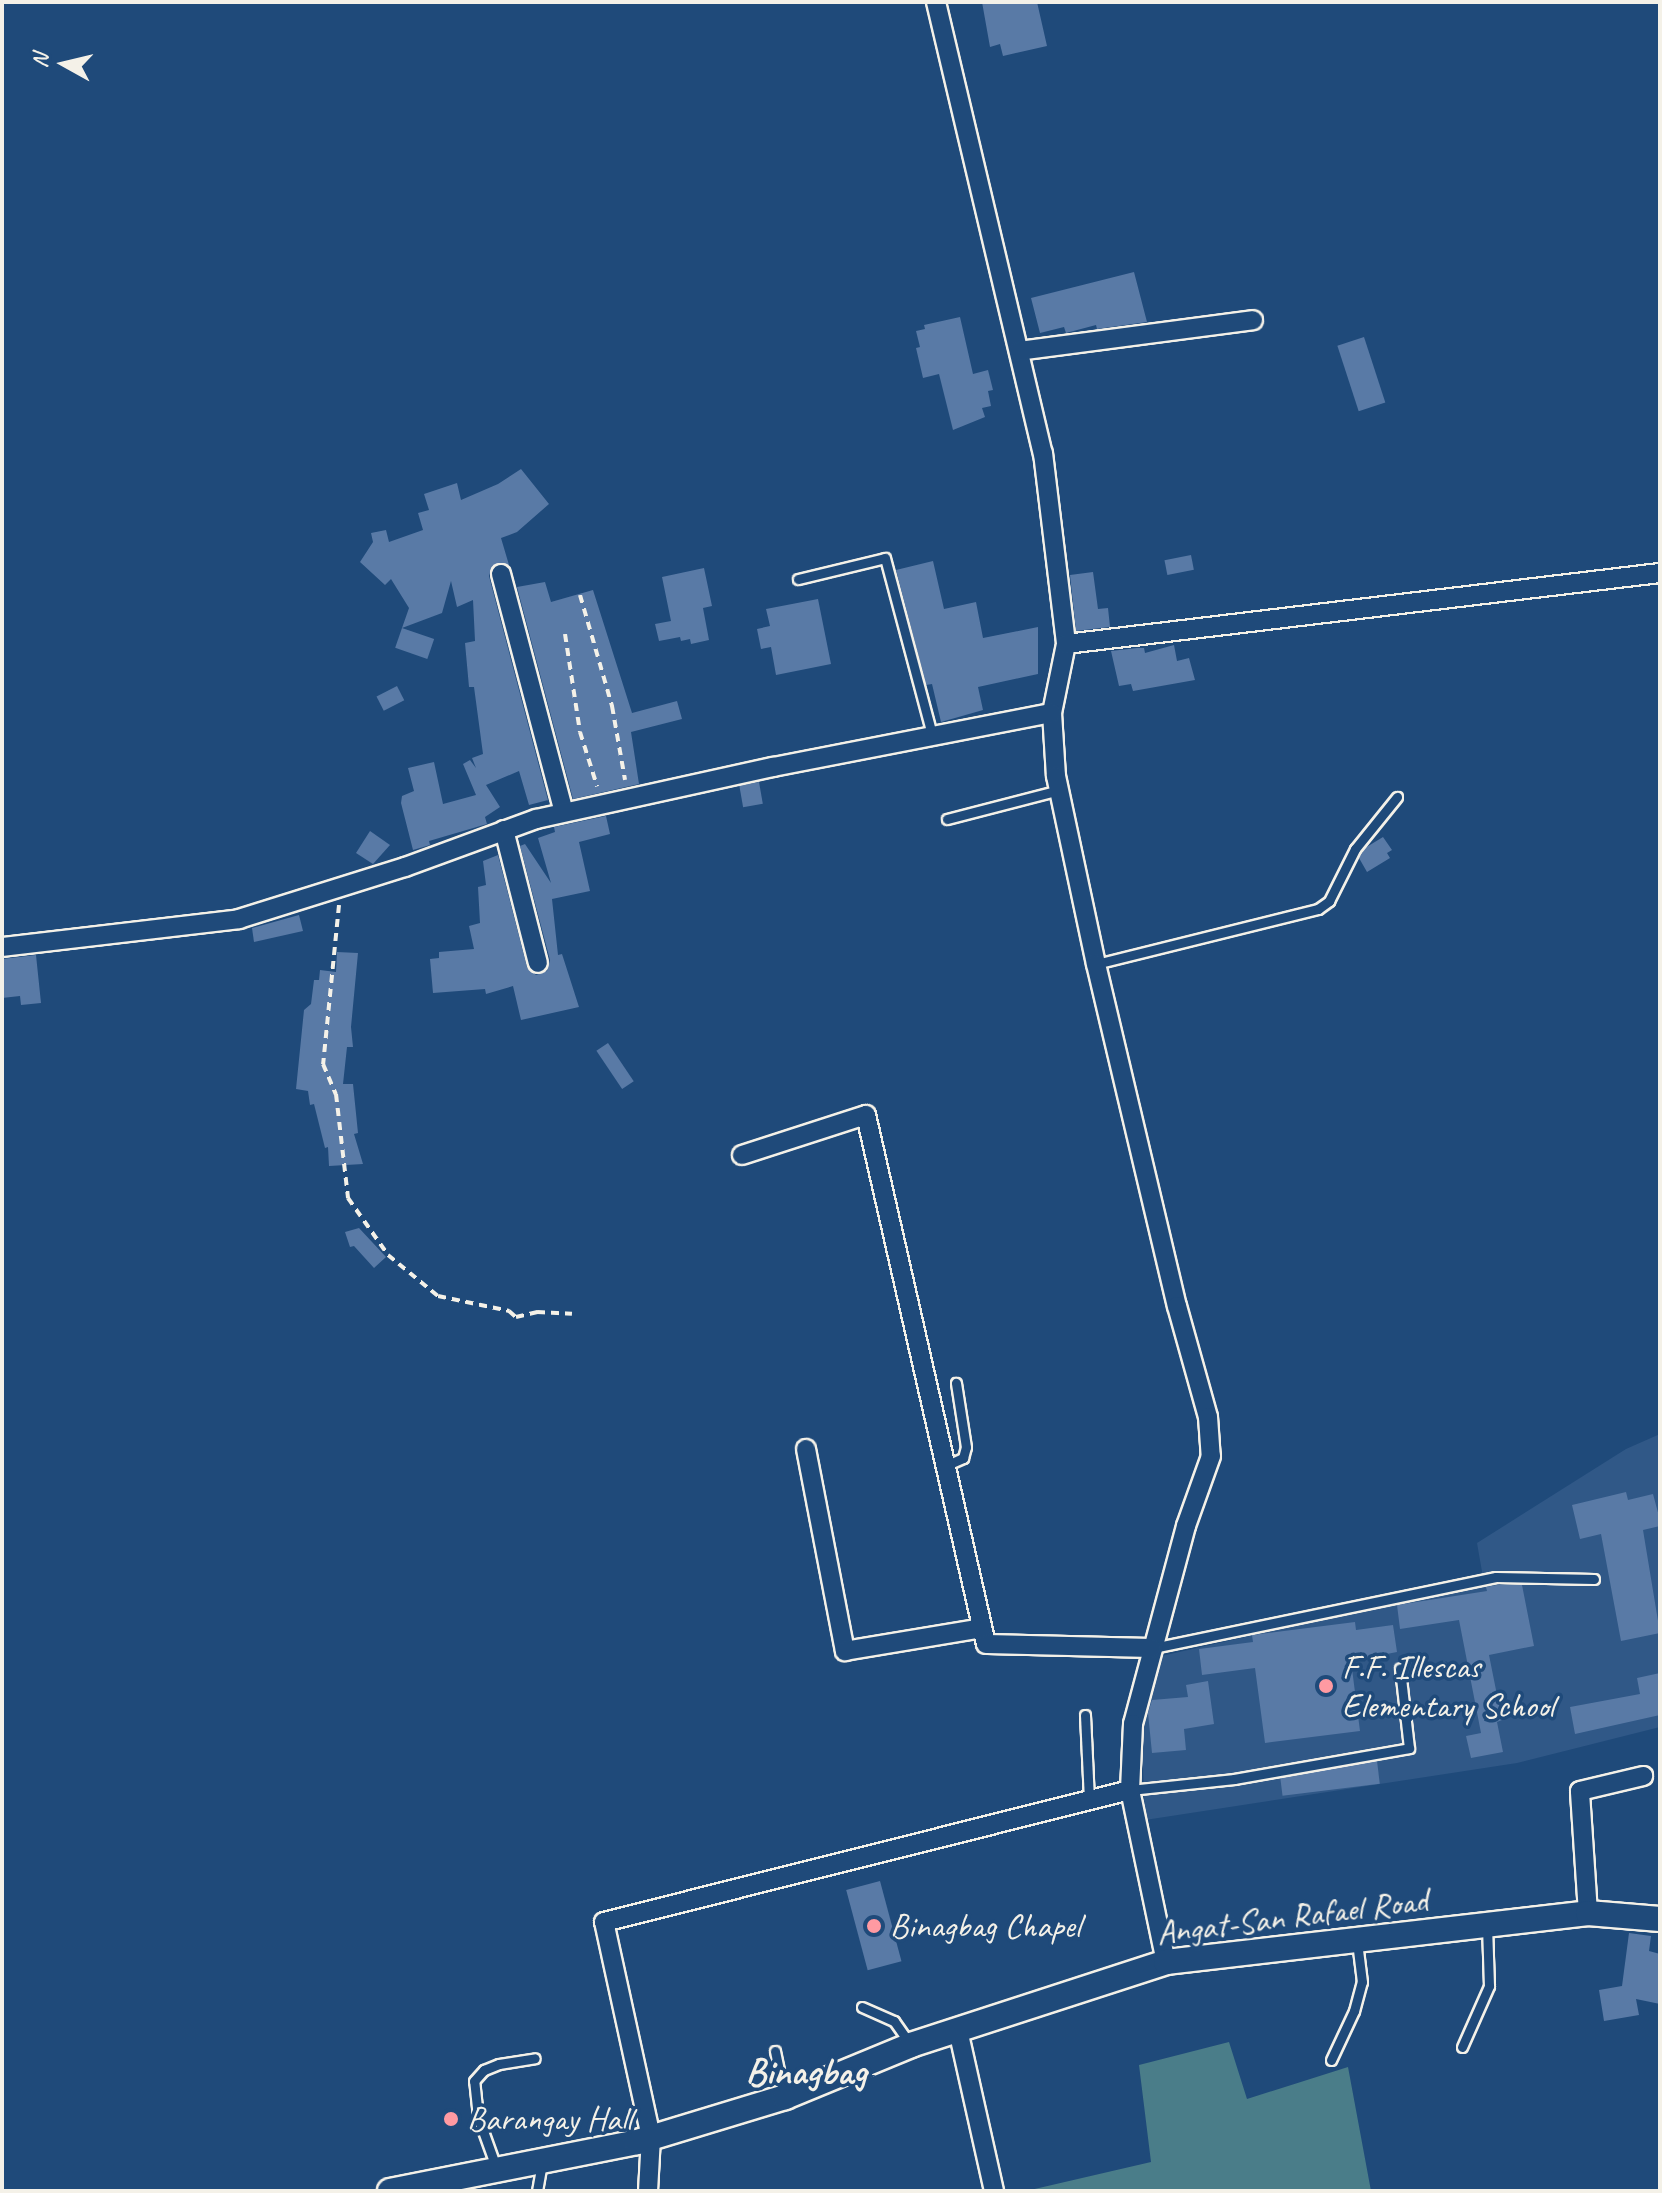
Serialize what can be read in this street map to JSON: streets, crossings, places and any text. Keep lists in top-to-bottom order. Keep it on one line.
{"streets":{"main road":["Angat-San Rafael Road"]},"districts":["Binagbag"],"places":["F.F. Illescas Elementary School","Binagbag Chapel","Barangay Hall"],"north":"left"}
